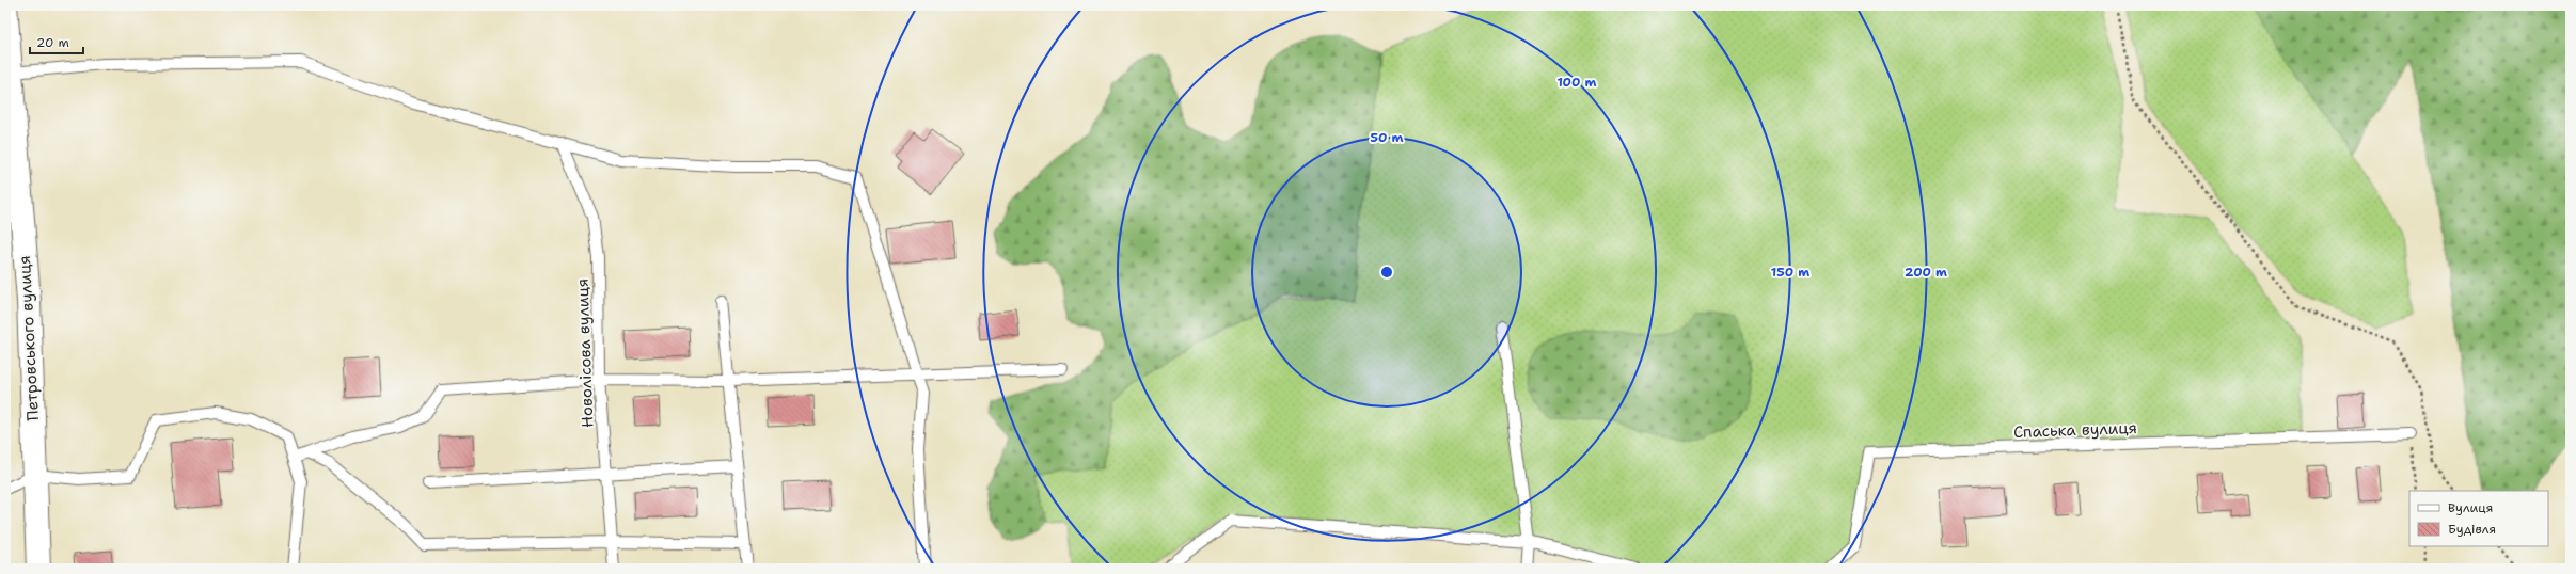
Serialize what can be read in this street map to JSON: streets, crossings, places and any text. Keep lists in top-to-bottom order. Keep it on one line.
{"streets":{"main road":["Петровського вулиця"],"lane":["Новолісова вулиця","Спаська вулиця"]},"legend":["Вулиця","Будівля"],"scale_bar":"20 m","rings":["100 m","50 m","150 m","200 m"]}
